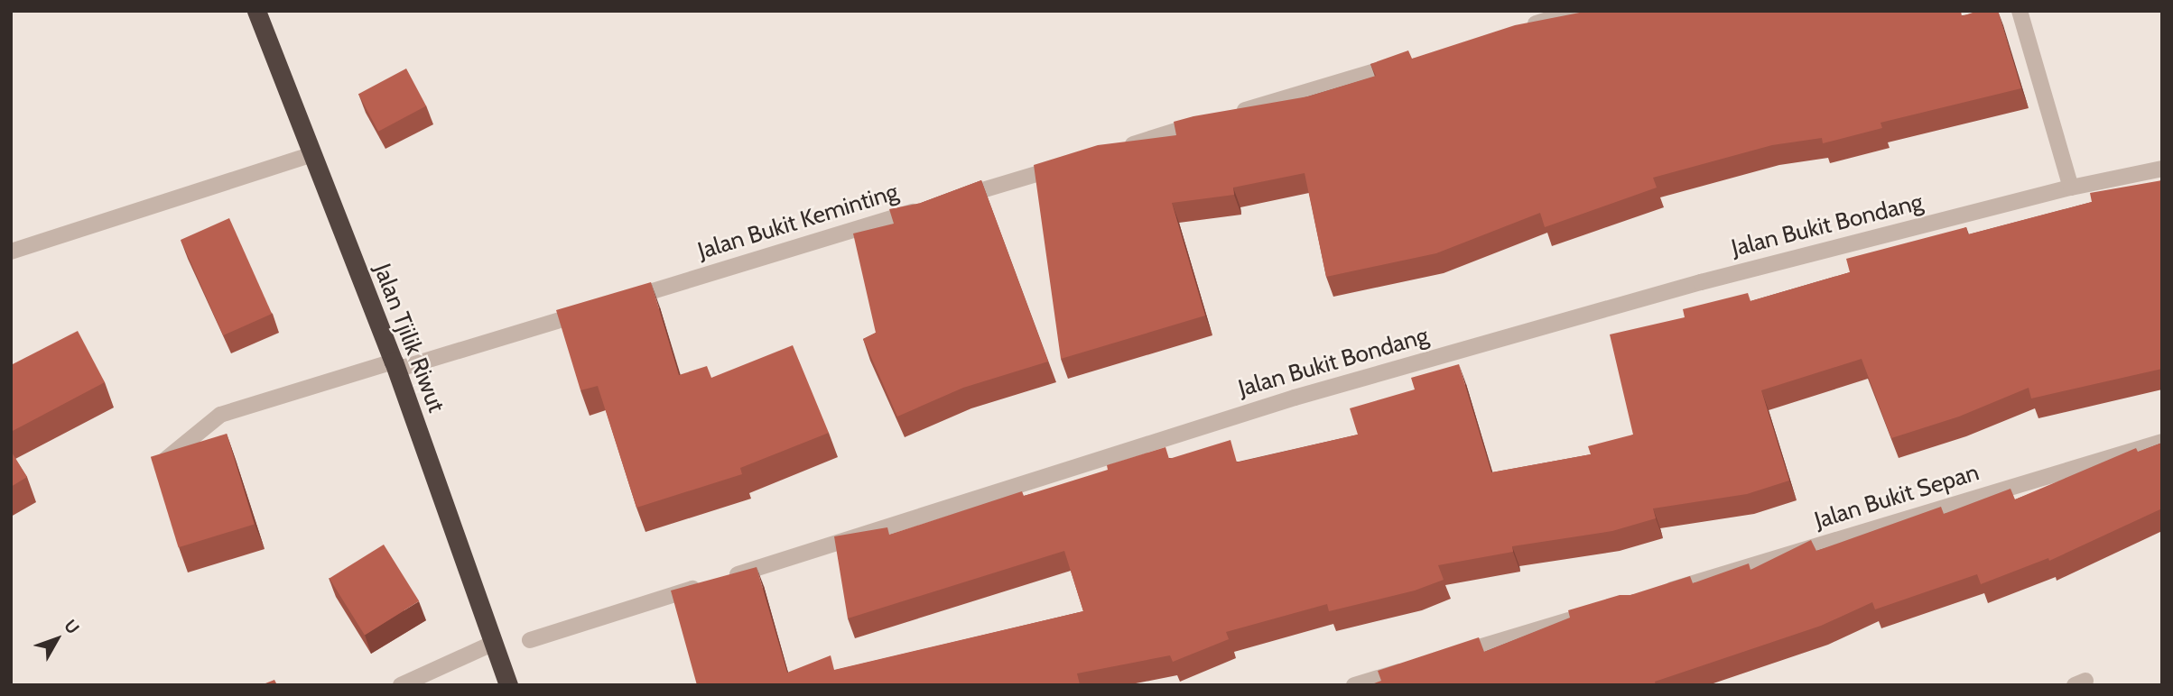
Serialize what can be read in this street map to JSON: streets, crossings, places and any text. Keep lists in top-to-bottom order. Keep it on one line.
{"streets":{"highway":["Jalan Tjilik Riwut"],"street":["Jalan Bukit Keminting","Jalan Bukit Bondang","Jalan Bukit Sepan"]},"north":"top right"}
